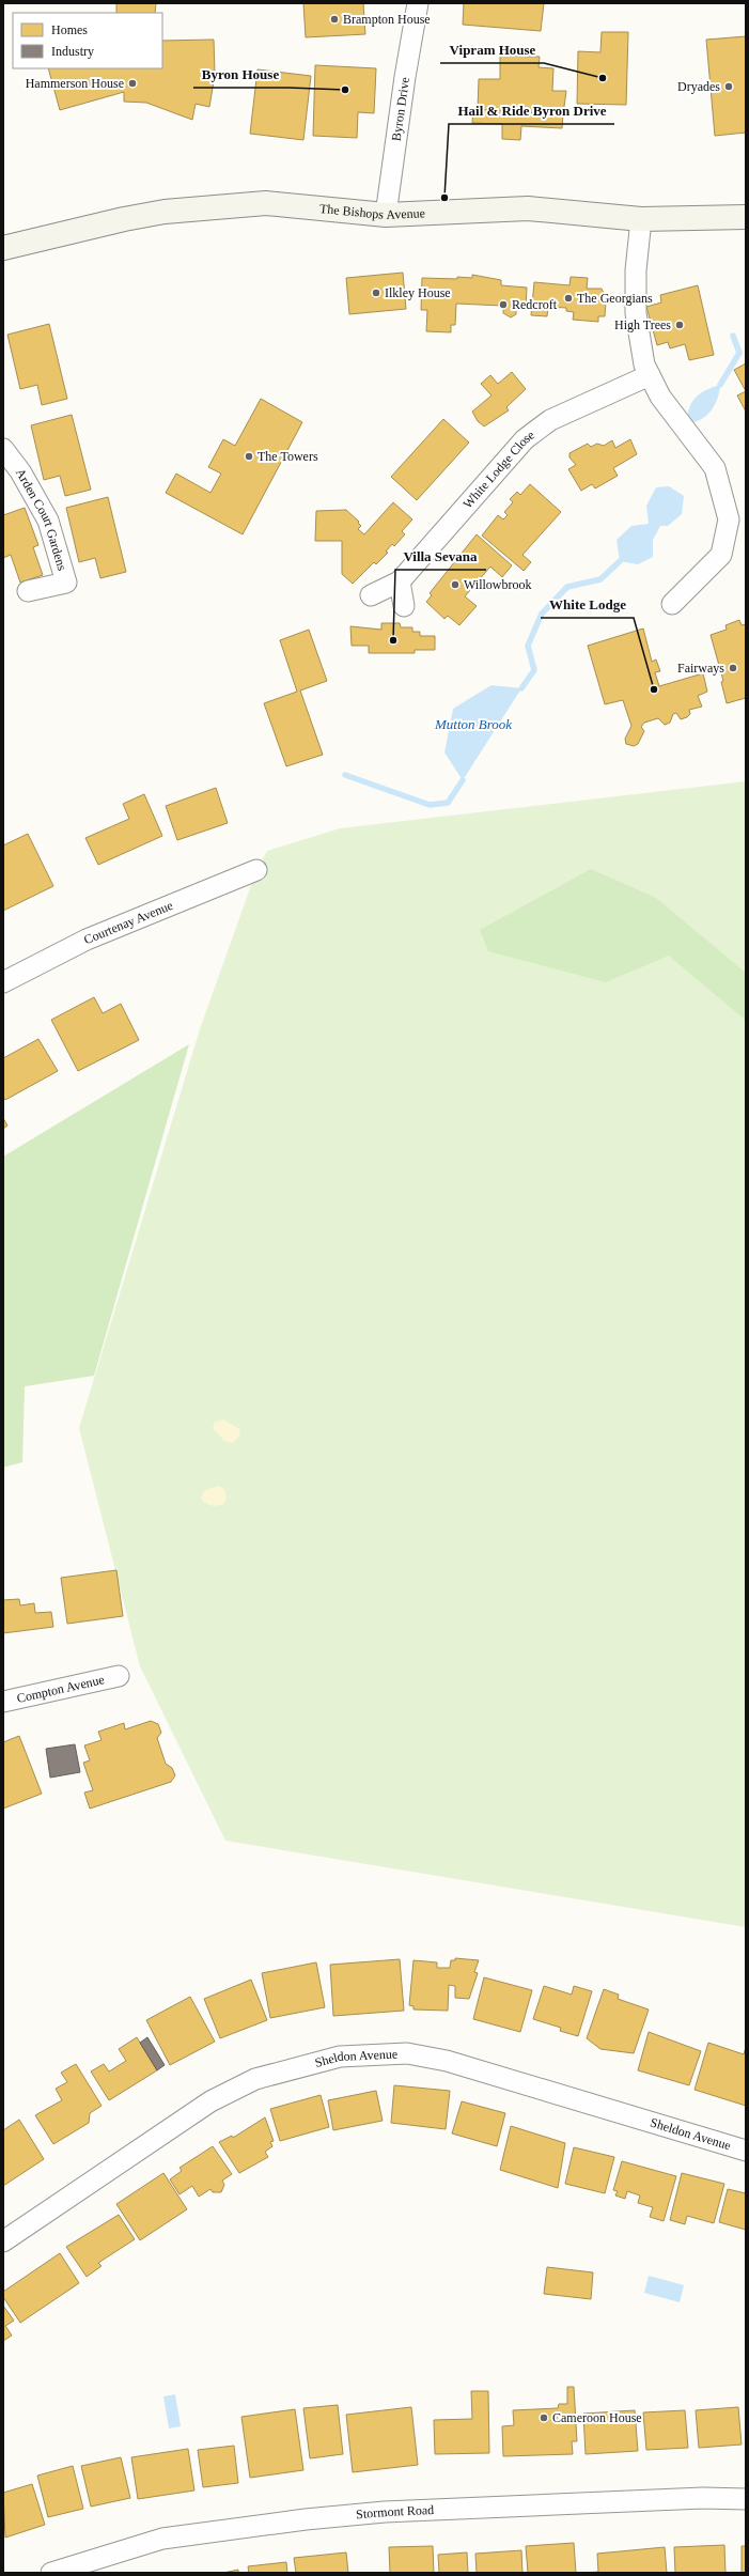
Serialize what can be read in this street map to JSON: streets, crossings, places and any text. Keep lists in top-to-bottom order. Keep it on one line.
{"streets":{"street":["Byron Drive","The Bishops Avenue","White Lodge Close","Arden Court Gardens","Courtenay Avenue","Compton Avenue","Sheldon Avenue","Stormont Road"]},"crossings":[["Byron Drive","The Bishops Avenue"]],"water":["Mutton Brook"],"places":["Brampton House","Vipram House","Hammerson House","Dryades","Byron House","Hail & Ride Byron Drive","Ilkley House","The Georgians","Redcroft","High Trees","The Towers","Willowbrook","Villa Sevana","Fairways","White Lodge","Cameroon House"],"legend":["Homes","Industry"]}
